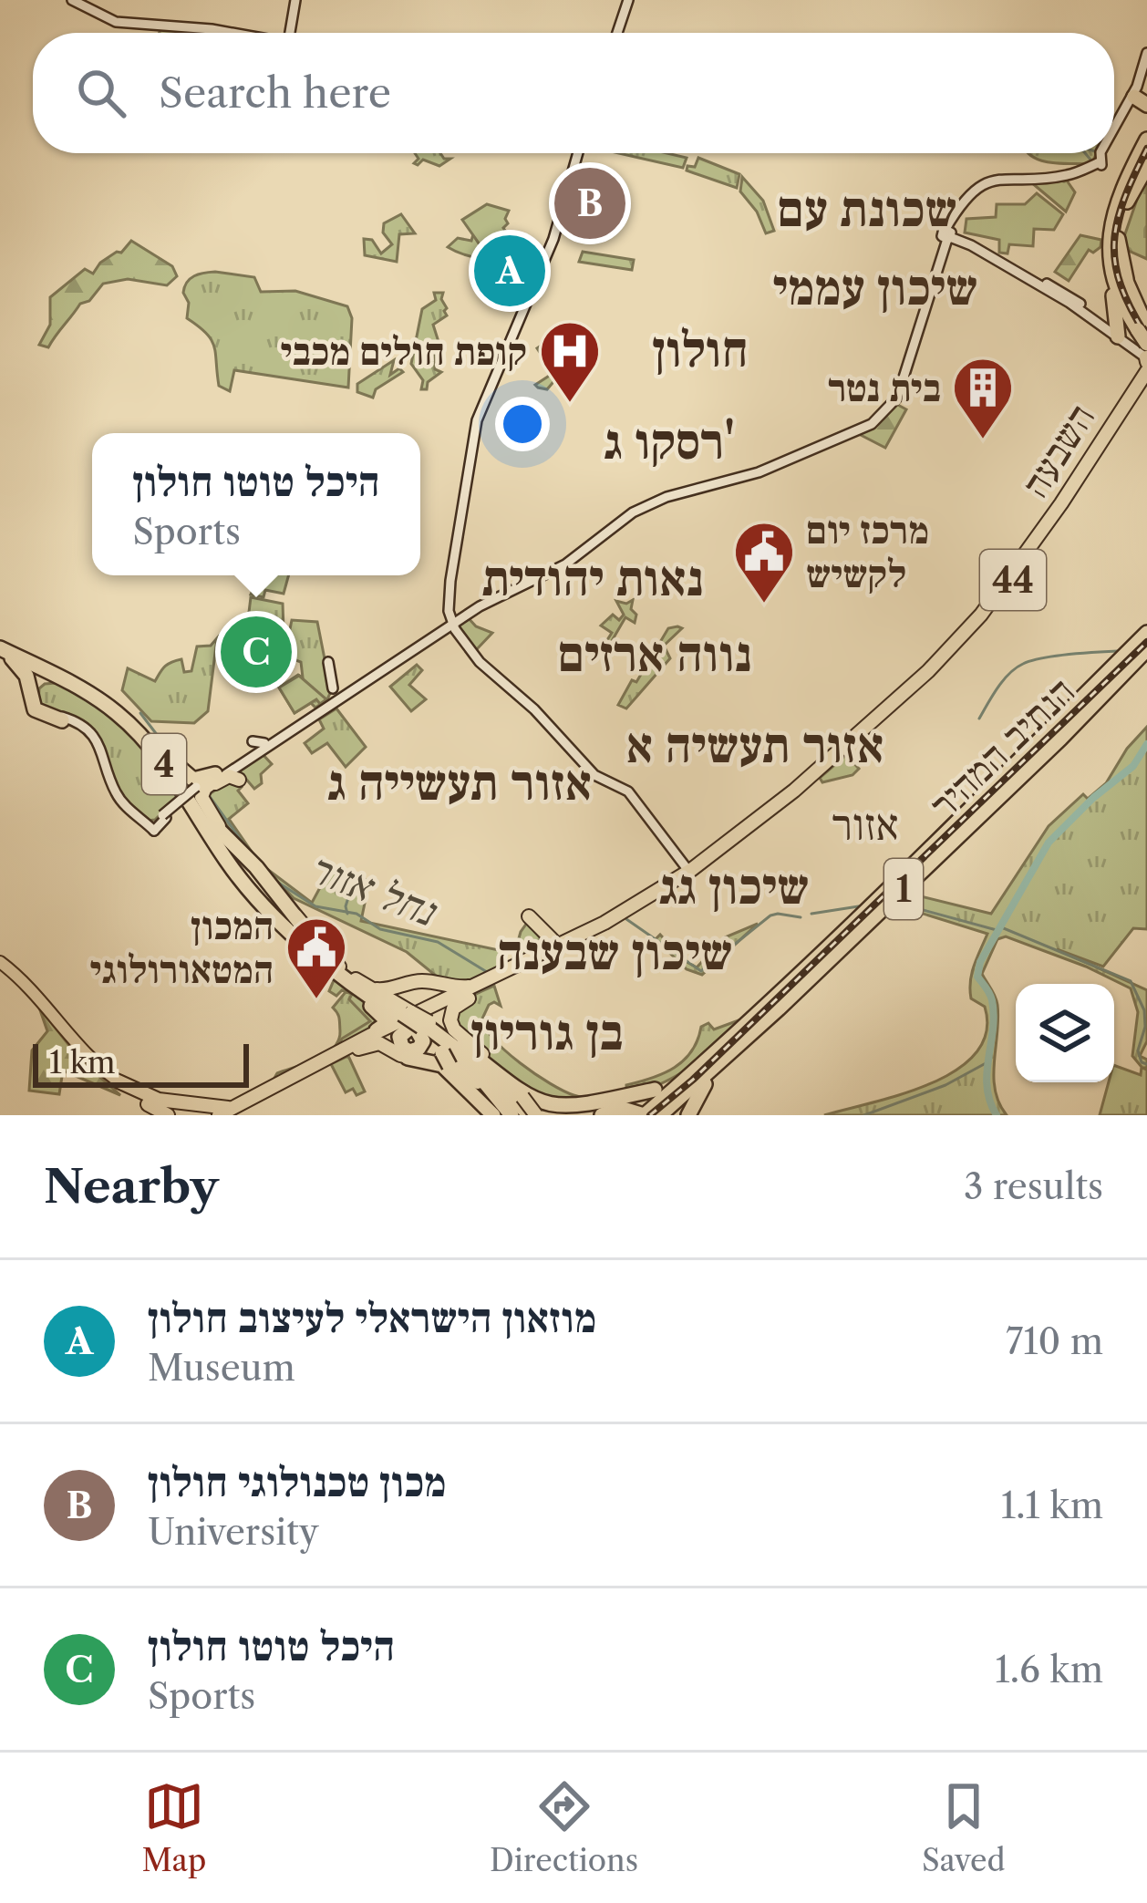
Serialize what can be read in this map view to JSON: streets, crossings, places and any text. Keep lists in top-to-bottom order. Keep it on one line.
{"streets":{"highway":["השבעה","44","הנתיב המהיר","4","1"]},"crossings":[["השבעה","4"],["הנתיב המהיר","1"]],"districts":["שכונת עם","שיכון עממי","חולון","רסקו ג'","נאות יהודית","נווה ארזים","אזור תעשיה א","אזור תעשייה ג","אזור","שיכון גג","שיכון שבענה","בן גוריון"],"water":["נחל אזור"],"places":{"hospital":["קופת חולים מכבי"],"building":["בית נטר"],"public building":["מרכז יום לקשיש","המכון המטאורולוגי"]},"scale_bar":"1 km","page":{"search":"Search here","pins":["B","A","C"],"popup":["היכל טוטו חולון","Sports"],"scale":"1 km","heading":["Nearby","3 results"],"list":[{"mark":"A","name":"מוזאון הישראלי לעיצוב חולון","note":"Museum","value":"710 m"},{"mark":"B","name":"מכון טכנולוגי חולון","note":"University","value":"1.1 km"},{"mark":"C","name":"היכל טוטו חולון","note":"Sports","value":"1.6 km"}],"nav":["Map","Directions","Saved"]}}
